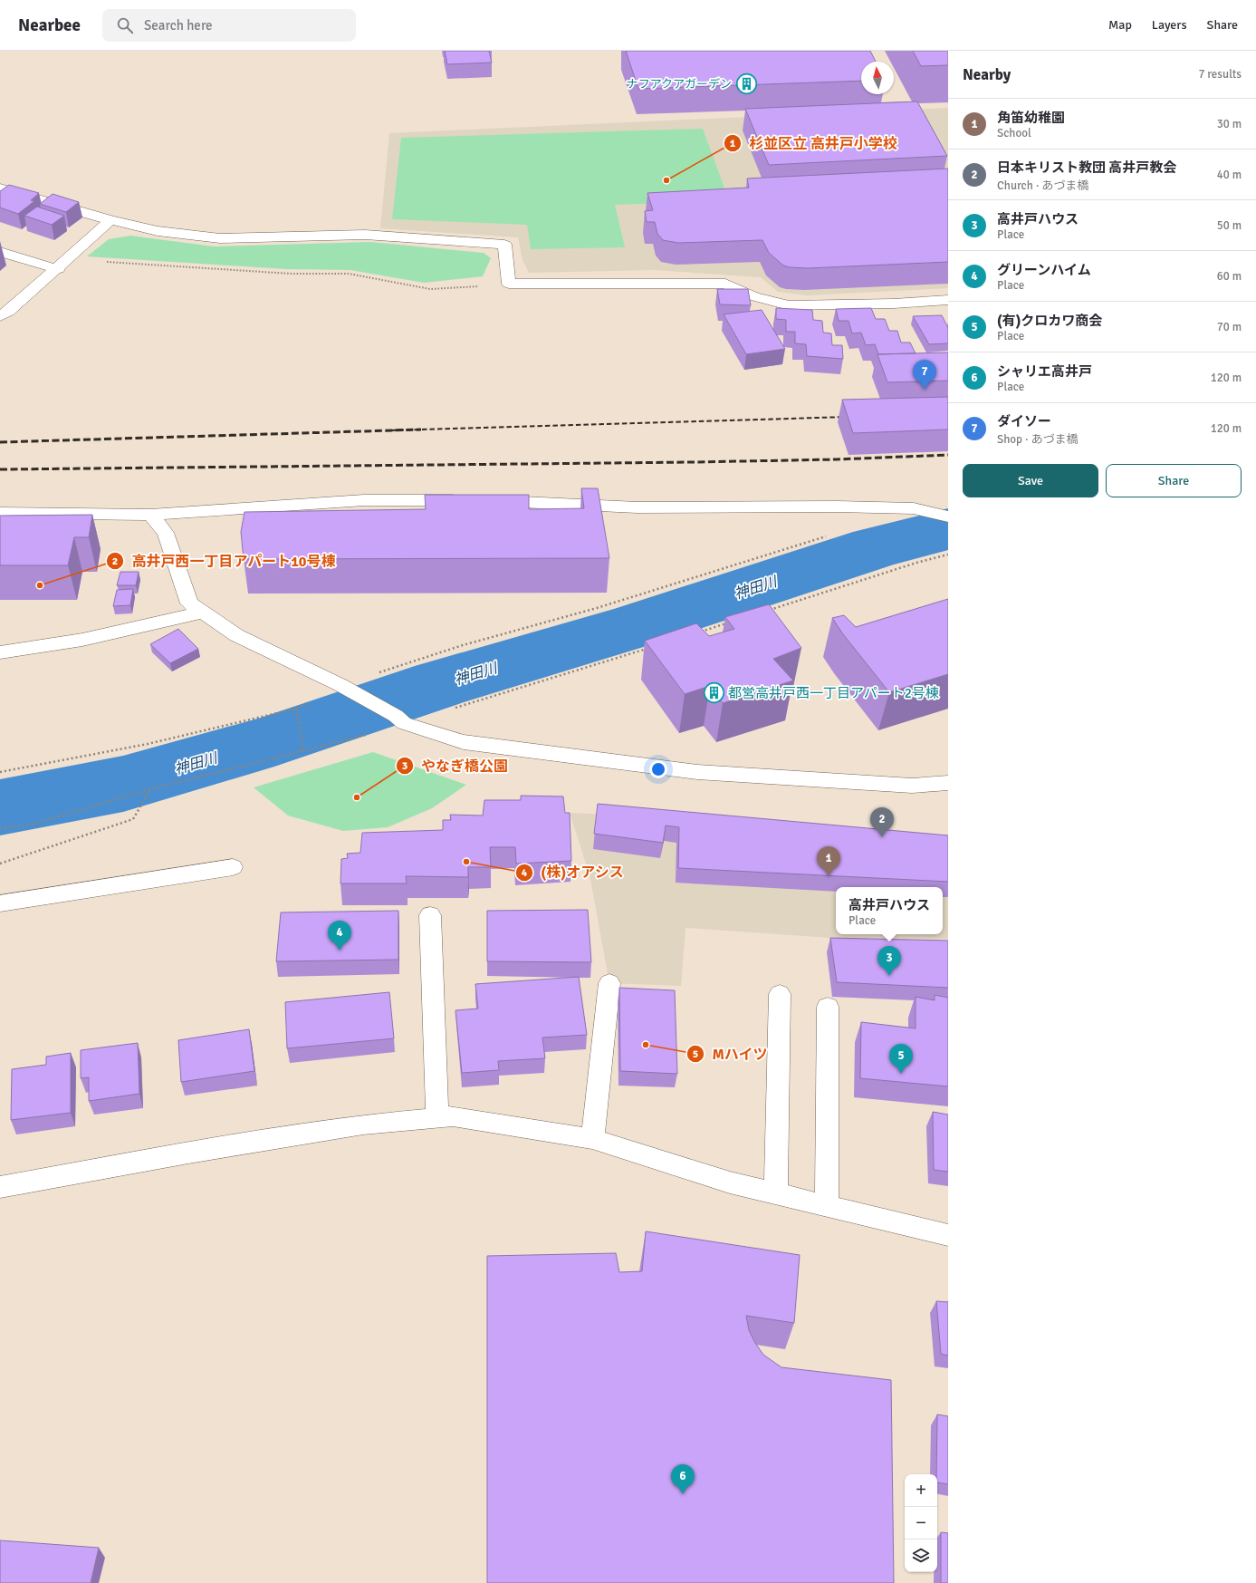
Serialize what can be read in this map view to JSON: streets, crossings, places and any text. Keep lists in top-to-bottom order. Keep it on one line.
{"water":["神田川"],"places":{"building":["ナフアクアガーデン","都営高井戸西一丁目アパート2号棟"],"other":["杉並区立 高井戸小学校","高井戸西一丁目アパート10号棟","やなぎ橋公園","(株)オアシス","Mハイツ"]},"north":"top","page":{"header":"Nearbee","search":"Search here","nav":["Map","Layers","Share"],"heading":["Nearby","7 results"],"list":[{"mark":"1","name":"角笛幼稚園","note":"School","value":"30 m"},{"mark":"2","name":"日本キリスト教団 高井戸教会","note":"Church · あづま橋","value":"40 m"},{"mark":"3","name":"高井戸ハウス","note":"Place","value":"50 m"},{"mark":"4","name":"グリーンハイム","note":"Place","value":"60 m"},{"mark":"5","name":"(有)クロカワ商会","note":"Place","value":"70 m"},{"mark":"6","name":"シャリエ高井戸","note":"Place","value":"120 m"},{"mark":"7","name":"ダイソー","note":"Shop · あづま橋","value":"120 m"}],"pins":["7","2","1","4","3","5","6"],"buttons":["Save","Share"],"popup":["高井戸ハウス","Place"],"map_buttons":["+","−"]}}
